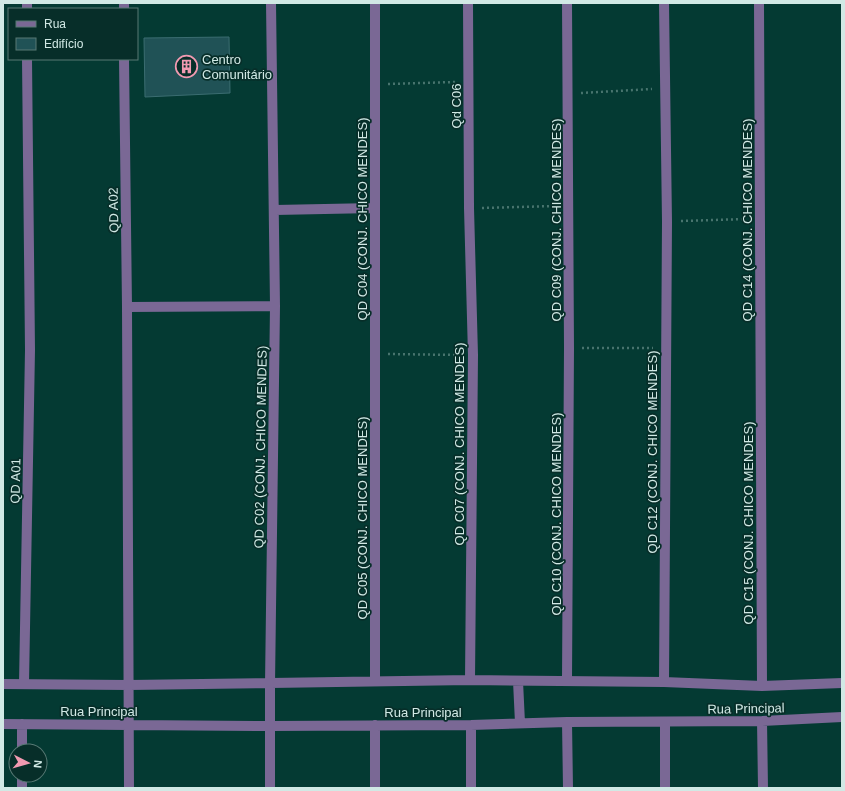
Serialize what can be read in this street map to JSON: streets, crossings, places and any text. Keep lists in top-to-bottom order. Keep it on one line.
{"streets":{"street":["Qd C06","QD A02","QD C04 (CONJ. CHICO MENDES)","QD C09 (CONJ. CHICO MENDES)","QD C14 (CONJ. CHICO MENDES)","QD C07 (CONJ. CHICO MENDES)","QD C02 (CONJ. CHICO MENDES)","QD C12 (CONJ. CHICO MENDES)","QD A01","QD C10 (CONJ. CHICO MENDES)","QD C05 (CONJ. CHICO MENDES)","QD C15 (CONJ. CHICO MENDES)","Rua Principal"]},"crossings":[["Qd C06","QD C07 (CONJ. CHICO MENDES)"],["QD A02","Rua Principal"],["QD C04 (CONJ. CHICO MENDES)","QD C05 (CONJ. CHICO MENDES)"],["QD C09 (CONJ. CHICO MENDES)","QD C10 (CONJ. CHICO MENDES)"],["QD C14 (CONJ. CHICO MENDES)","QD C15 (CONJ. CHICO MENDES)"],["QD C07 (CONJ. CHICO MENDES)","Rua Principal"],["QD C02 (CONJ. CHICO MENDES)","Rua Principal"],["QD C12 (CONJ. CHICO MENDES)","Rua Principal"],["QD A01","Rua Principal"],["QD C10 (CONJ. CHICO MENDES)","Rua Principal"],["QD C05 (CONJ. CHICO MENDES)","Rua Principal"],["QD C15 (CONJ. CHICO MENDES)","Rua Principal"]],"places":{"building":["Centro Comunitário"]},"legend":["Rua","Edifício"],"north":"right"}
